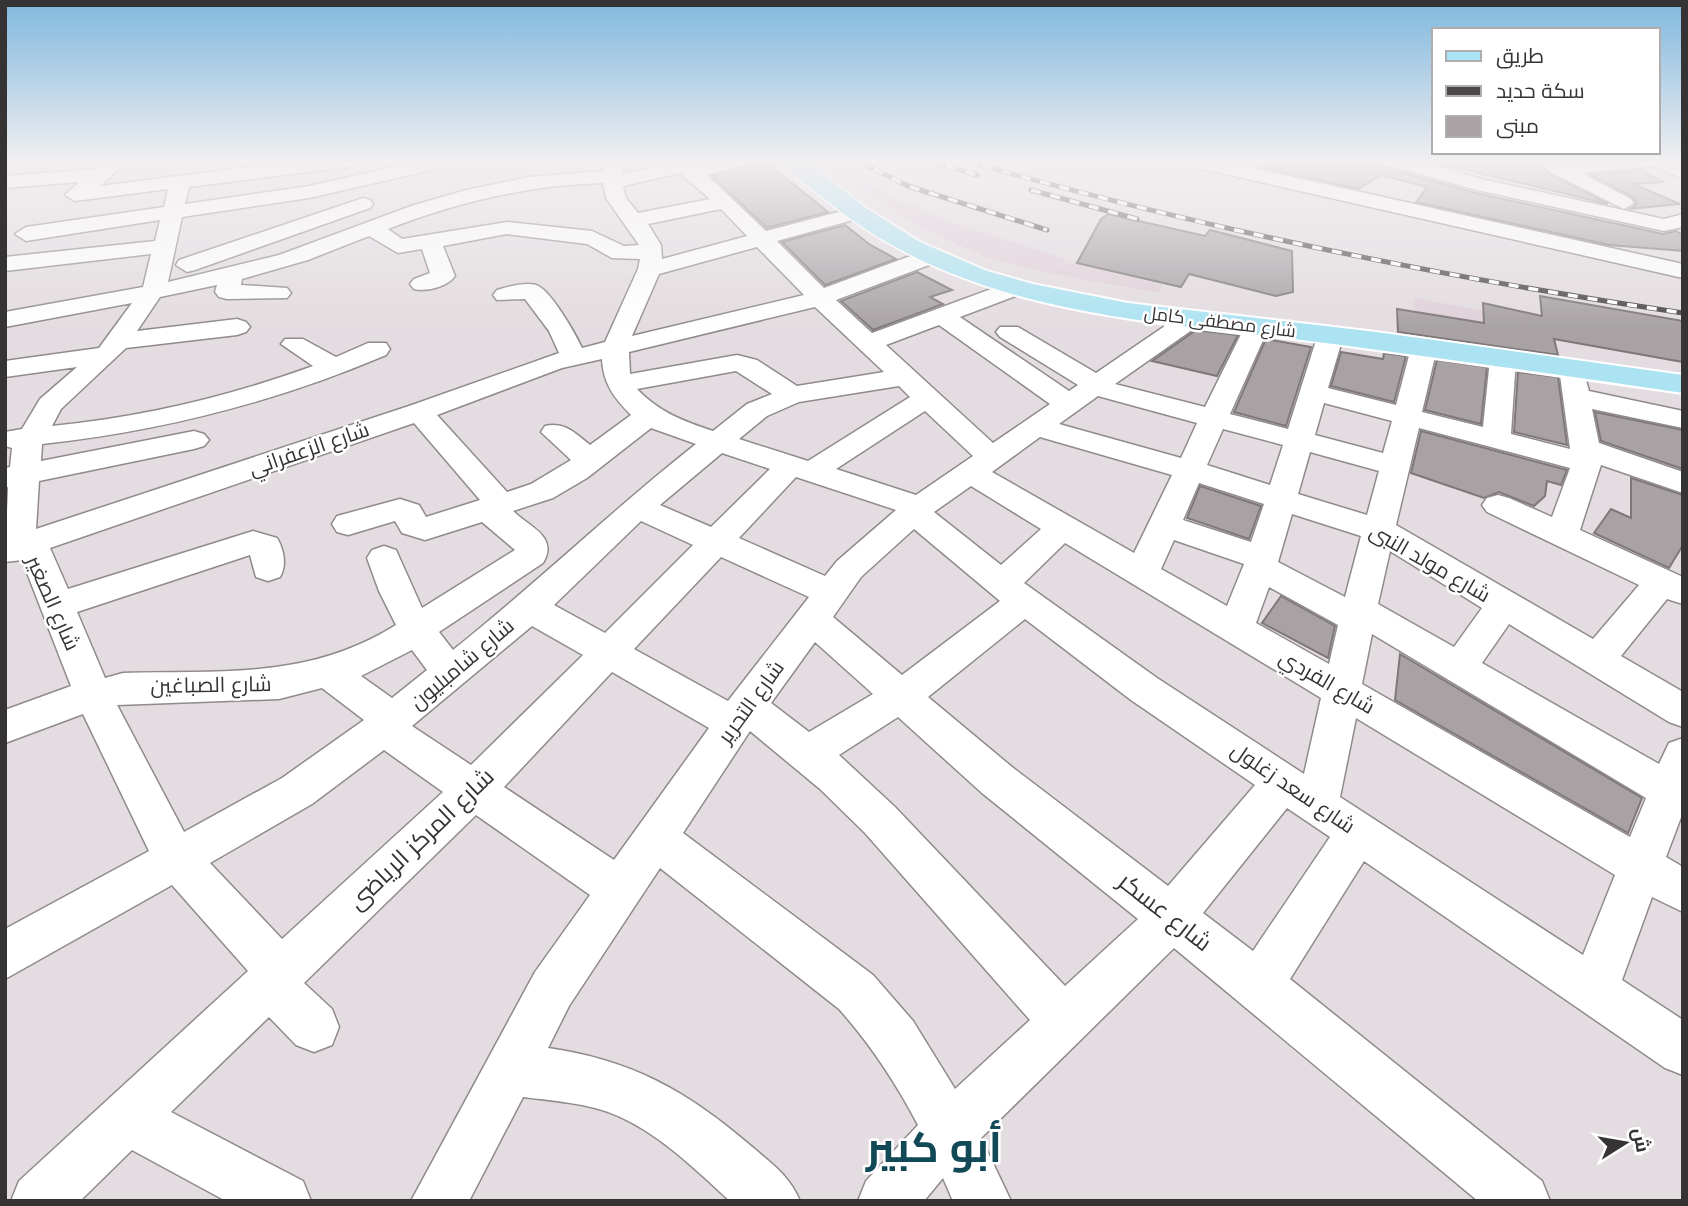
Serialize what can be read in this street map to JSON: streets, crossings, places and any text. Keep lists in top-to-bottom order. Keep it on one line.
{"streets":{"main road":["شارع مصطفى كامل"],"street":["شارع الزعفراني","شارع مولد النبى","شارع الصغير","شارع شامبليون","شارع الفردي","شارع الصباغين","شارع التحرير","شارع سعد زغلول","شارع المركز الرياضى","شارع عسكر"]},"crossings":[["شارع مصطفى كامل","شارع الزعفراني"],["شارع مصطفى كامل","شارع التحرير"],["شارع الزعفراني","شارع الصغير"],["شارع الزعفراني","شارع الفردي"],["شارع مولد النبى","شارع التحرير"],["شارع الصغير","شارع شامبليون"],["شارع الصغير","شارع الصباغين"],["شارع الصغير","شارع المركز الرياضى"],["شارع شامبليون","شارع الفردي"],["شارع شامبليون","شارع المركز الرياضى"],["شارع شامبليون","شارع عسكر"],["شارع الفردي","شارع التحرير"],["شارع الفردي","شارع المركز الرياضى"],["شارع التحرير","شارع سعد زغلول"],["شارع التحرير","شارع عسكر"],["شارع المركز الرياضى","شارع عسكر"]],"districts":["أبو كبير"],"legend":["طريق","سكة حديد","مبنى"],"north":"right"}
